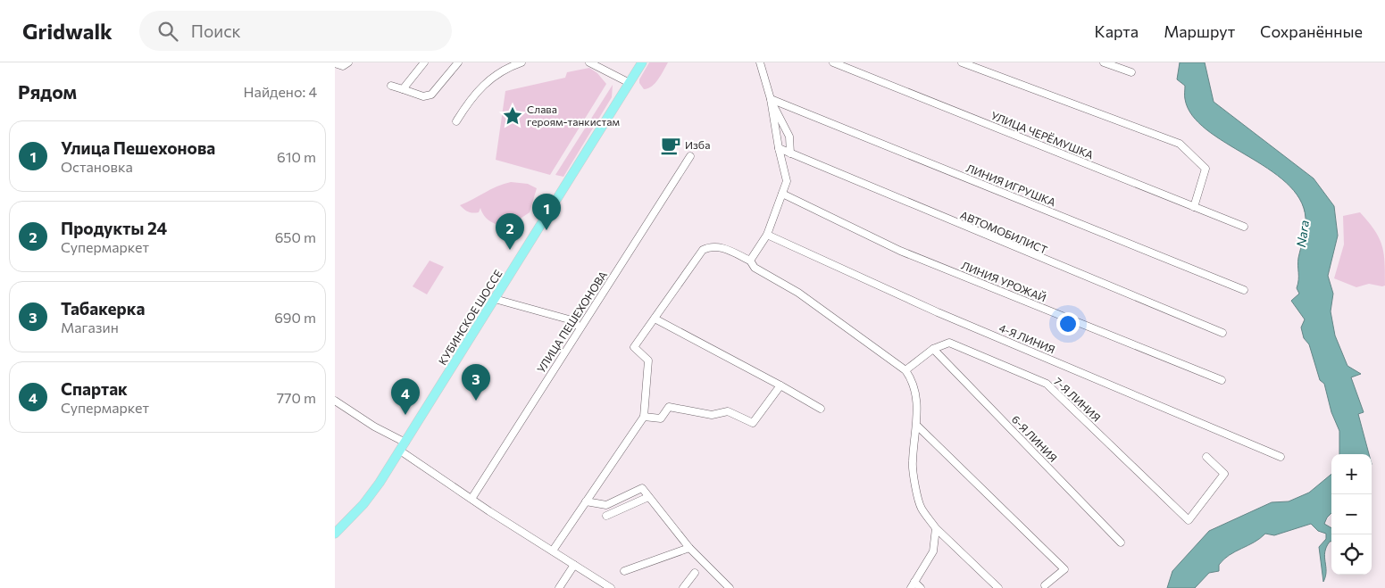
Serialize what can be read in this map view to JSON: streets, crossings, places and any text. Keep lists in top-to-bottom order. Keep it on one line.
{"streets":{"main road":["КУБИНСКОЕ ШОССЕ"],"street":["УЛИЦА ЧЕРЁМУШКА","ЛИНИЯ ИГРУШКА","АВТОМОБИЛИСТ","ЛИНИЯ УРОЖАЙ","УЛИЦА ПЕШЕХОНОВА","4-Я ЛИНИЯ","7-Я ЛИНИЯ","6-Я ЛИНИЯ"]},"crossings":[["7-Я ЛИНИЯ","6-Я ЛИНИЯ"]],"water":["Nara"],"places":{"place":["Слава героям-танкистам"],"cafe":["Изба"]},"page":{"header":"Gridwalk","search":"Поиск","nav":["Карта","Маршрут","Сохранённые"],"heading":["Рядом","Найдено: 4"],"list":[{"mark":"1","name":"Улица Пешехонова","note":"Остановка","value":"610 m"},{"mark":"2","name":"Продукты 24","note":"Супермаркет","value":"650 m"},{"mark":"3","name":"Табакерка","note":"Магазин","value":"690 m"},{"mark":"4","name":"Спартак","note":"Супермаркет","value":"770 m"}],"pins":["1","2","3","4"],"map_buttons":["+","−"]}}
